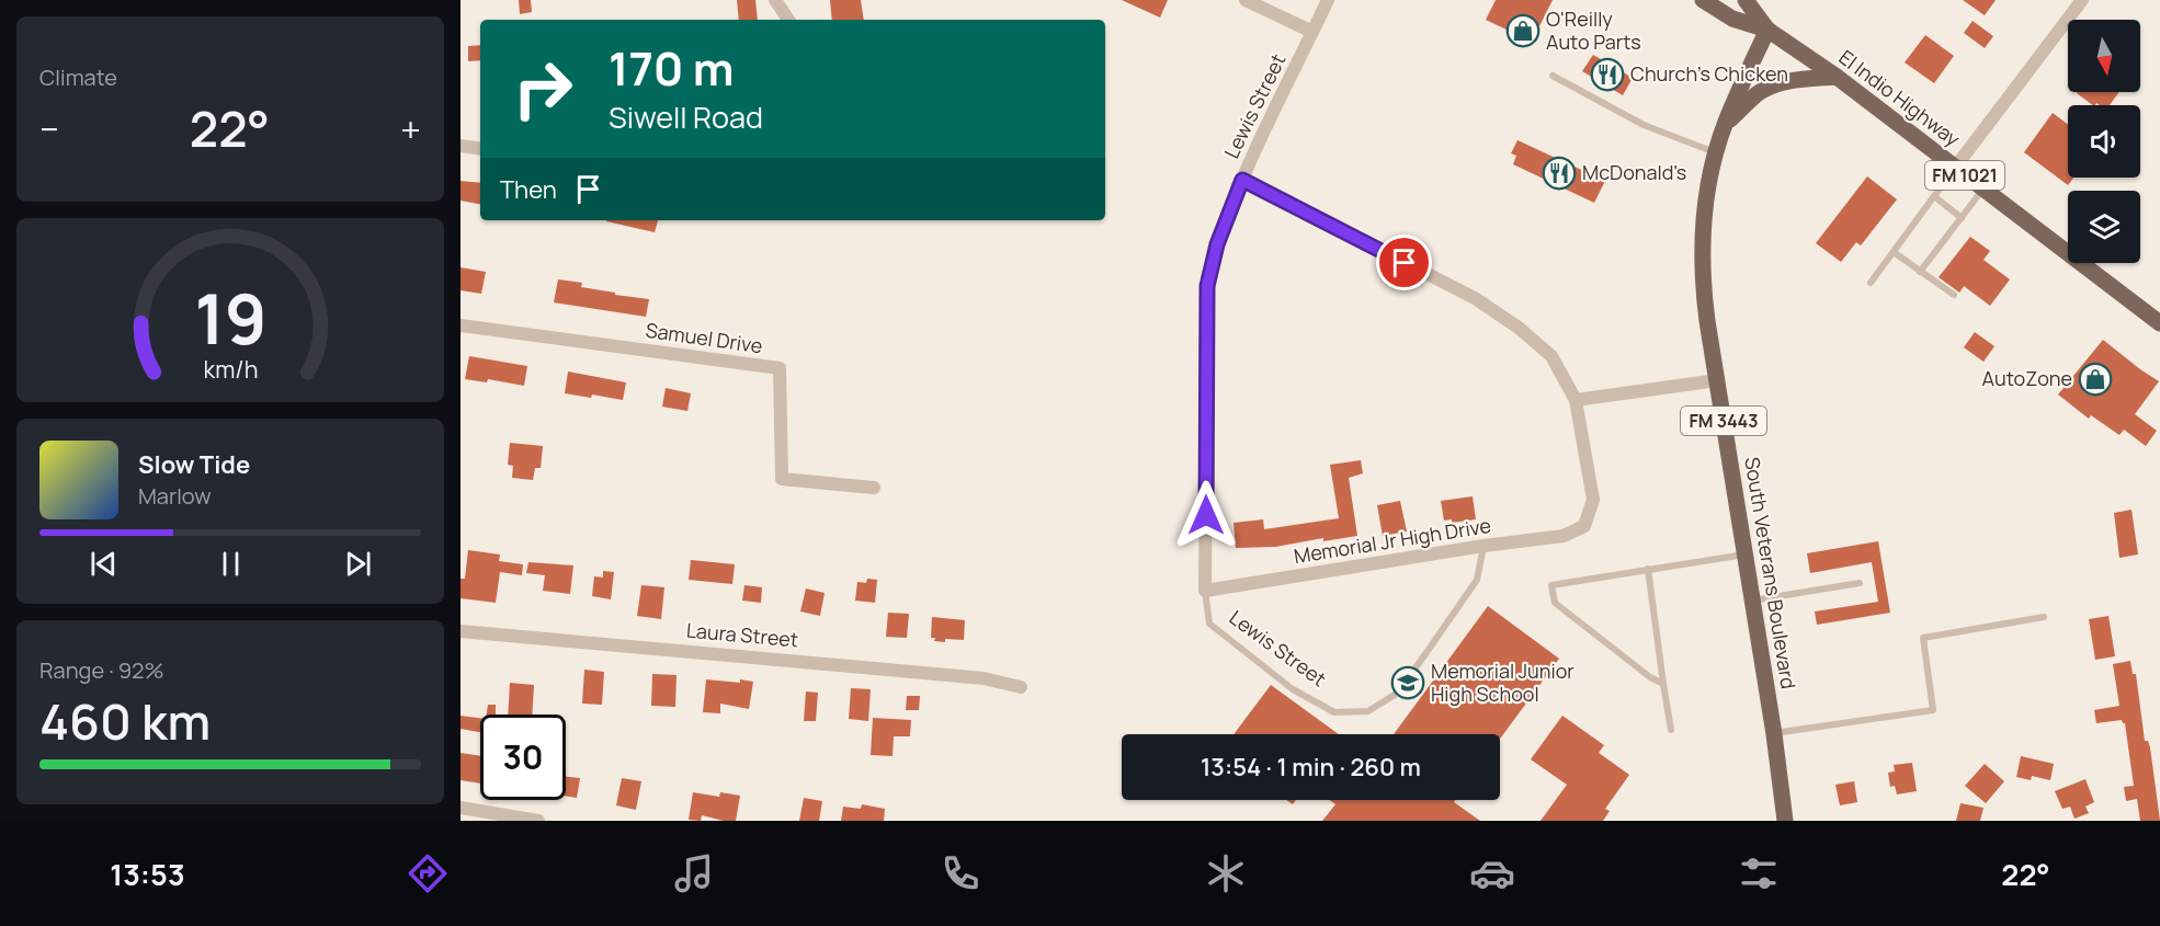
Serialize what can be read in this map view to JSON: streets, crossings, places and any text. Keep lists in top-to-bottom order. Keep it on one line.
{"streets":{"main road":["El Indio Highway","FM 1021","FM 3443","South Veterans Boulevard"],"street":["Lewis Street","Samuel Drive","Memorial Jr High Drive","Laura Street"]},"crossings":[["El Indio Highway","South Veterans Boulevard"],["Lewis Street","Memorial Jr High Drive"]],"places":{"shop":["O'Reilly Auto Parts","AutoZone"],"restaurant":["Church's Chicken","McDonald's"],"school or university":["Memorial Junior High School"]},"north":"bottom","page":{"tile":["Climate",["Range · 92%","460 km"]],"turn":["170 m","Siwell Road"],"heat":["−","22°","+"],"then":"Then","song":["Slow Tide","Marlow"],"limit":"30","trip":"13:54 · 1 min · 260 m","tabs":["13:53","22°"],"gauge":["19","km/h"]}}
